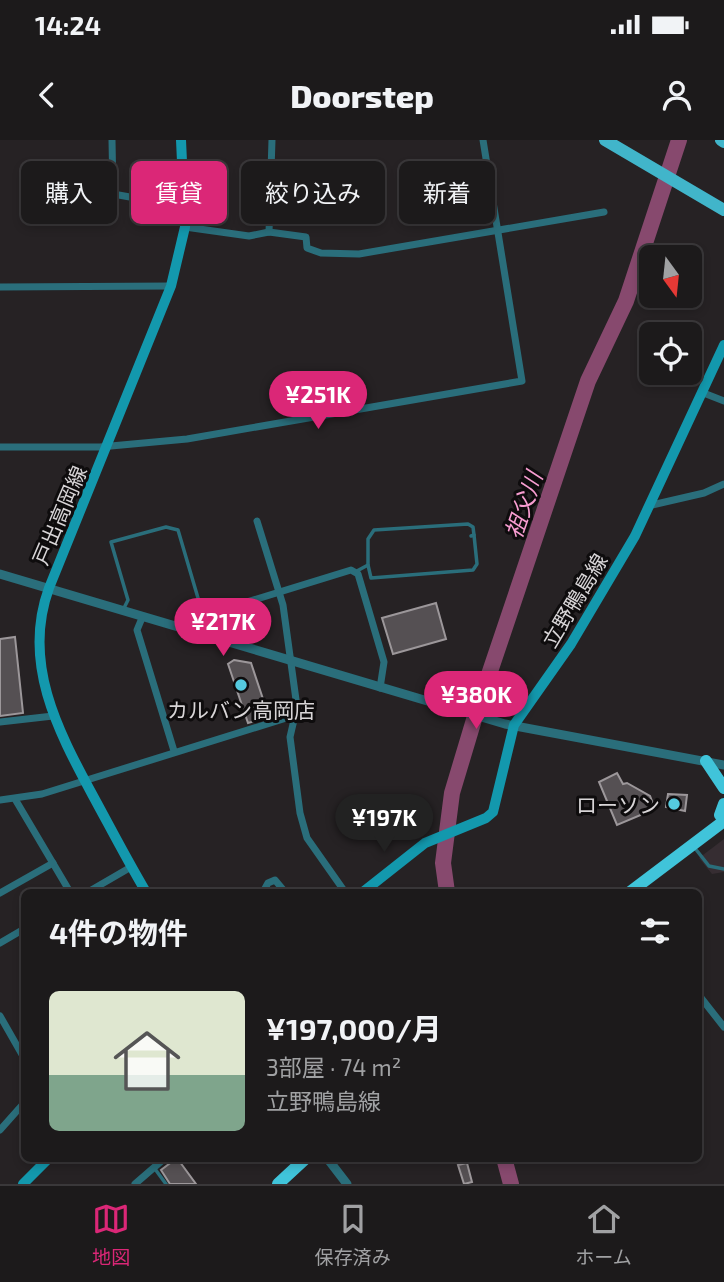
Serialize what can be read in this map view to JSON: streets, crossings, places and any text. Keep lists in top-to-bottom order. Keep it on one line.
{"streets":{"main road":["戸出高岡線","立野鴨島線"]},"water":["祖父川"],"places":["カルバン高岡店","ローソン"],"north":"bottom","page":{"status":"14:24","header":"Doorstep","chip":["購入","賃貸","絞り込み","新着"],"price":["¥251K","¥217K","¥380K","¥197K"],"heading":"4件の物件","list":[{"name":"¥197,000/月","note":"3部屋 · 74 m² · 立野鴨島線"}],"tabs":["地図","保存済み","ホーム"]}}
